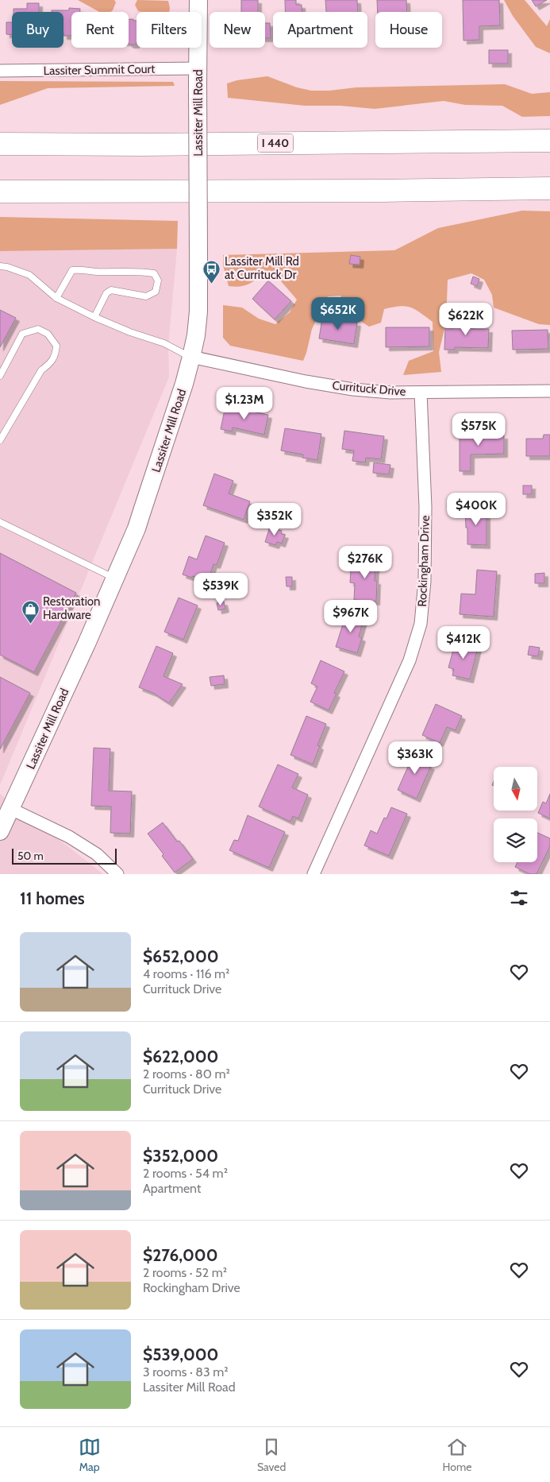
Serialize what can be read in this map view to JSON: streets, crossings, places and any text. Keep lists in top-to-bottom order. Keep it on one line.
{"streets":{"highway":["I 440"],"main road":["Lassiter Mill Road"],"street":["Lassiter Summit Court","Currituck Drive","Rockingham Drive"]},"crossings":[["Lassiter Summit Court","Lassiter Mill Road"],["Lassiter Mill Road","Currituck Drive"],["Currituck Drive","Rockingham Drive"]],"places":{"bus stop":["Lassiter Mill Rd at Currituck Dr"],"shop":["Restoration Hardware"]},"scale_bar":"50 m","north":"bottom","page":{"chip":["Buy","Rent","Filters","New","Apartment","House"],"price":["$652K","$622K","$1.23M","$575K","$400K","$352K","$276K","$539K","$967K","$412K","$363K"],"scale":"50 m","heading":"11 homes","list":[{"name":"$652,000","note":"4 rooms · 116 m² · Currituck Drive"},{"name":"$622,000","note":"2 rooms · 80 m² · Currituck Drive"},{"name":"$352,000","note":"2 rooms · 54 m² · Apartment"},{"name":"$276,000","note":"2 rooms · 52 m² · Rockingham Drive"},{"name":"$539,000","note":"3 rooms · 83 m² · Lassiter Mill Road"}],"tabs":["Map","Saved","Home"]}}
